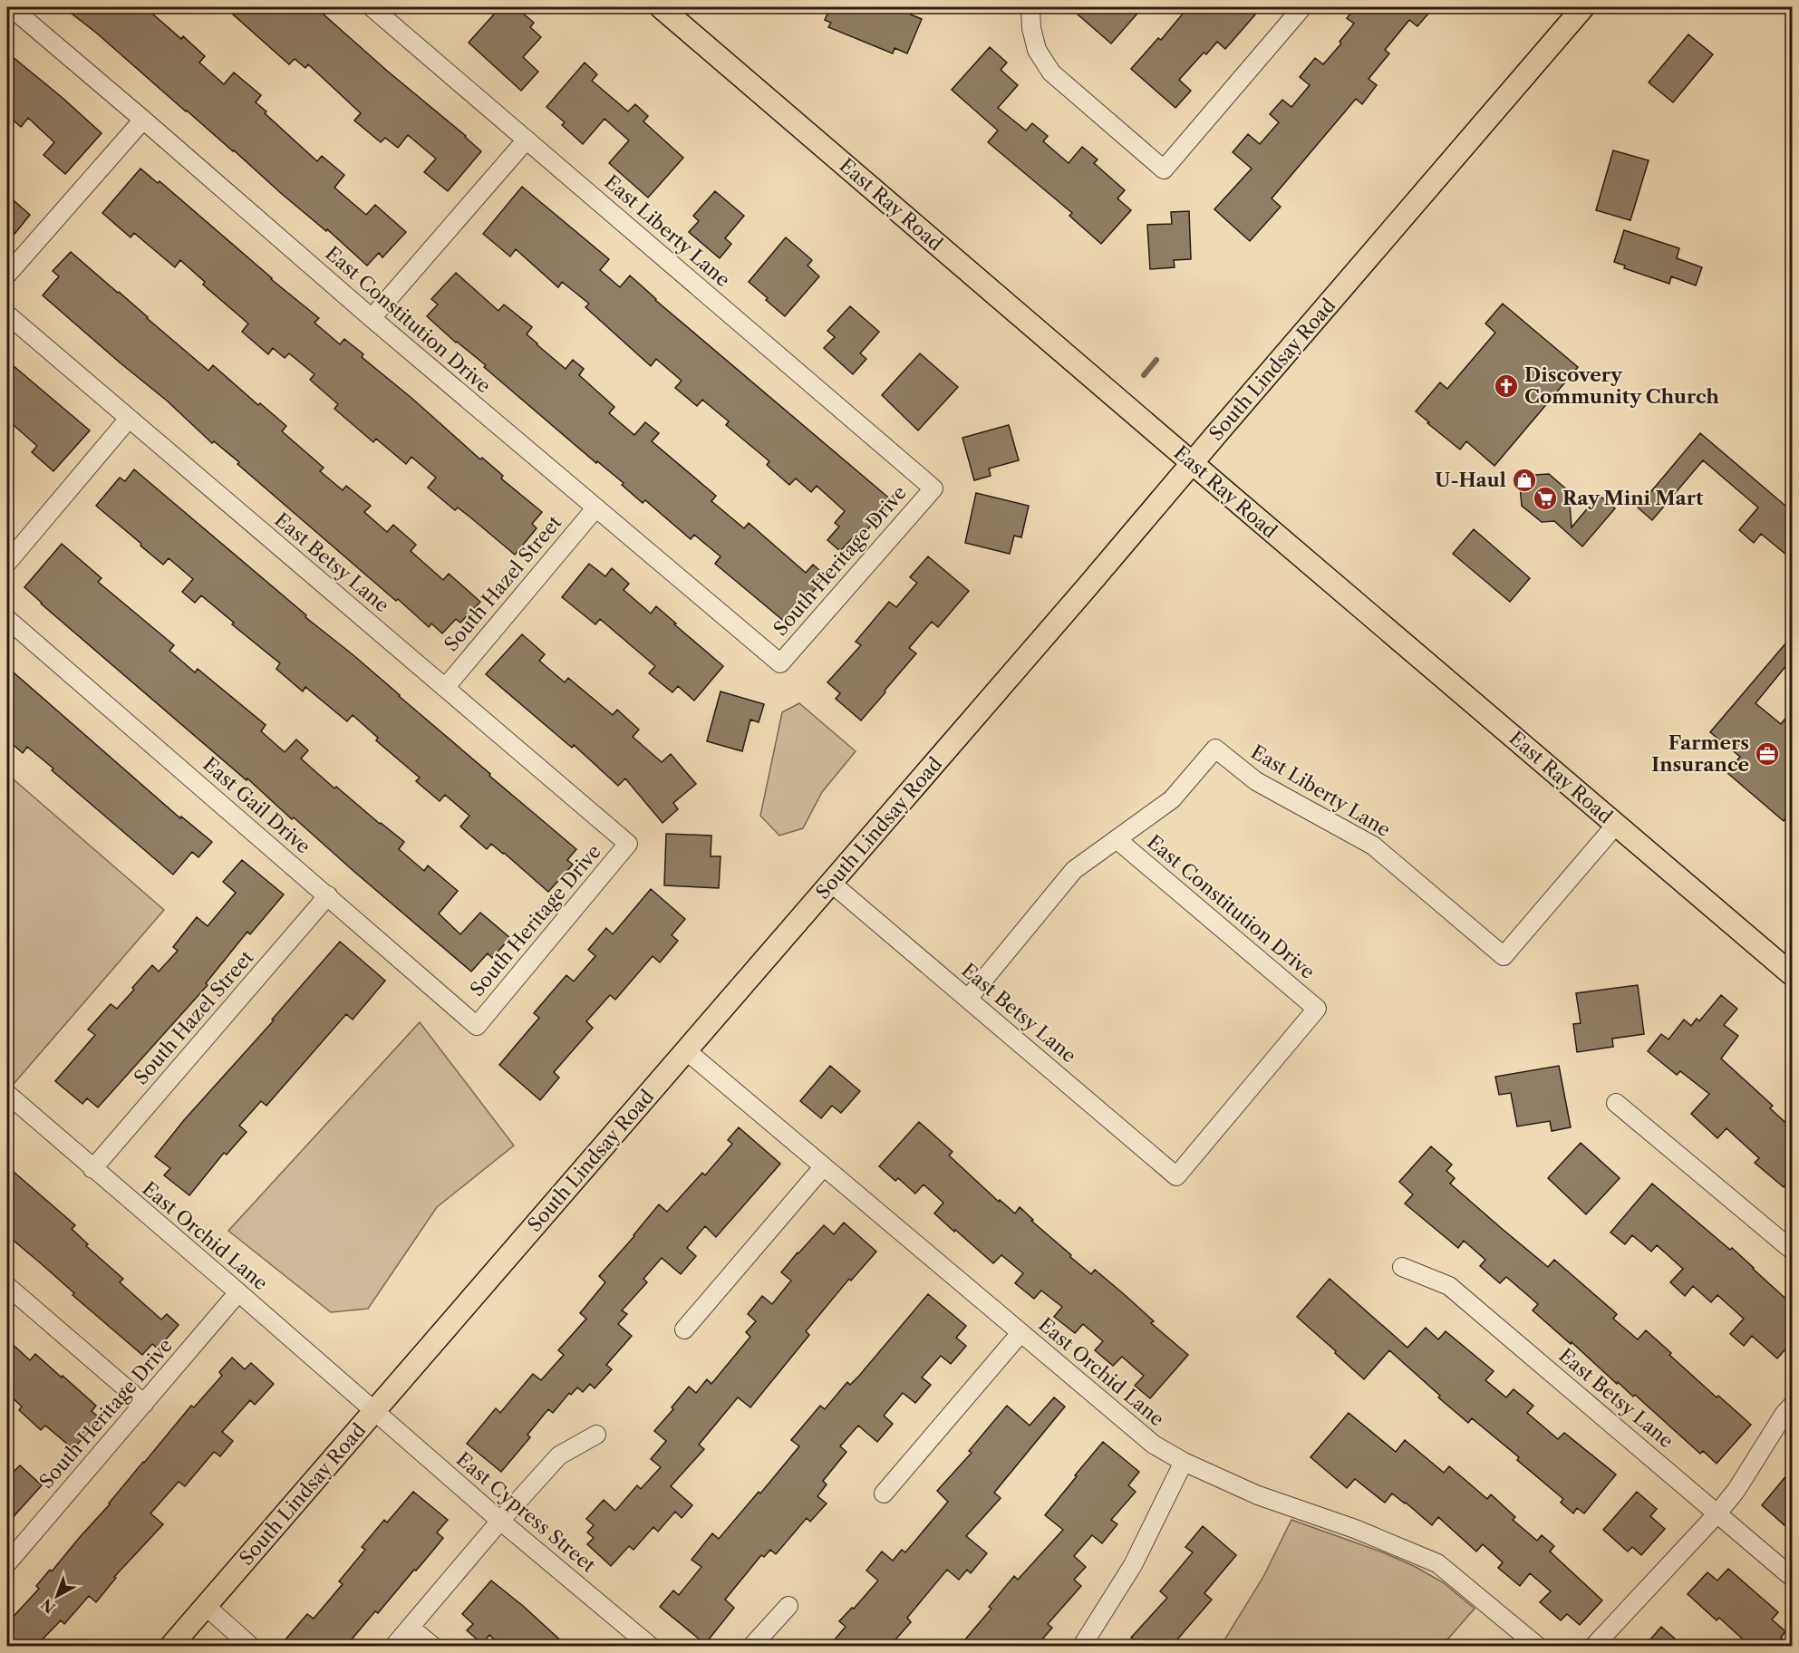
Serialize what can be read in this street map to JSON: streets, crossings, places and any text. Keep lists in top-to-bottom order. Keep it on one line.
{"streets":{"main road":["East Ray Road","South Lindsay Road"],"street":["East Liberty Lane","East Constitution Drive","South Heritage Drive","East Betsy Lane","South Hazel Street","East Gail Drive","East Orchid Lane","East Cypress Street"]},"crossings":[["East Ray Road","East Liberty Lane"],["East Ray Road","South Lindsay Road"],["East Liberty Lane","East Constitution Drive"],["East Liberty Lane","South Heritage Drive"],["East Constitution Drive","South Heritage Drive"],["East Constitution Drive","East Betsy Lane"],["East Constitution Drive","South Hazel Street"],["South Lindsay Road","East Betsy Lane"],["South Lindsay Road","East Orchid Lane"],["South Lindsay Road","East Cypress Street"],["South Heritage Drive","East Betsy Lane"],["South Heritage Drive","East Gail Drive"],["South Heritage Drive","East Orchid Lane"],["East Betsy Lane","South Hazel Street"],["South Hazel Street","East Gail Drive"],["South Hazel Street","East Orchid Lane"],["East Orchid Lane","East Cypress Street"]],"places":{"church":["Discovery Community Church"],"shop":["U-Haul"],"supermarket":["Ray Mini Mart"],"office":["Farmers Insurance"]},"north":"bottom left"}
